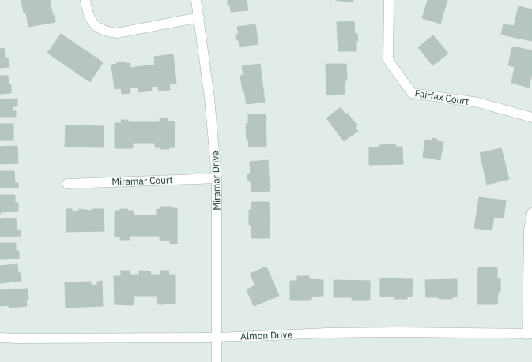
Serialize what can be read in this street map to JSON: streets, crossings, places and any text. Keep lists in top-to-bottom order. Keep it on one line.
{"streets":{"street":["Fairfax Court","Miramar Court","Miramar Drive","Almon Drive"]},"crossings":[["Miramar Court","Miramar Drive"],["Miramar Drive","Almon Drive"]]}
